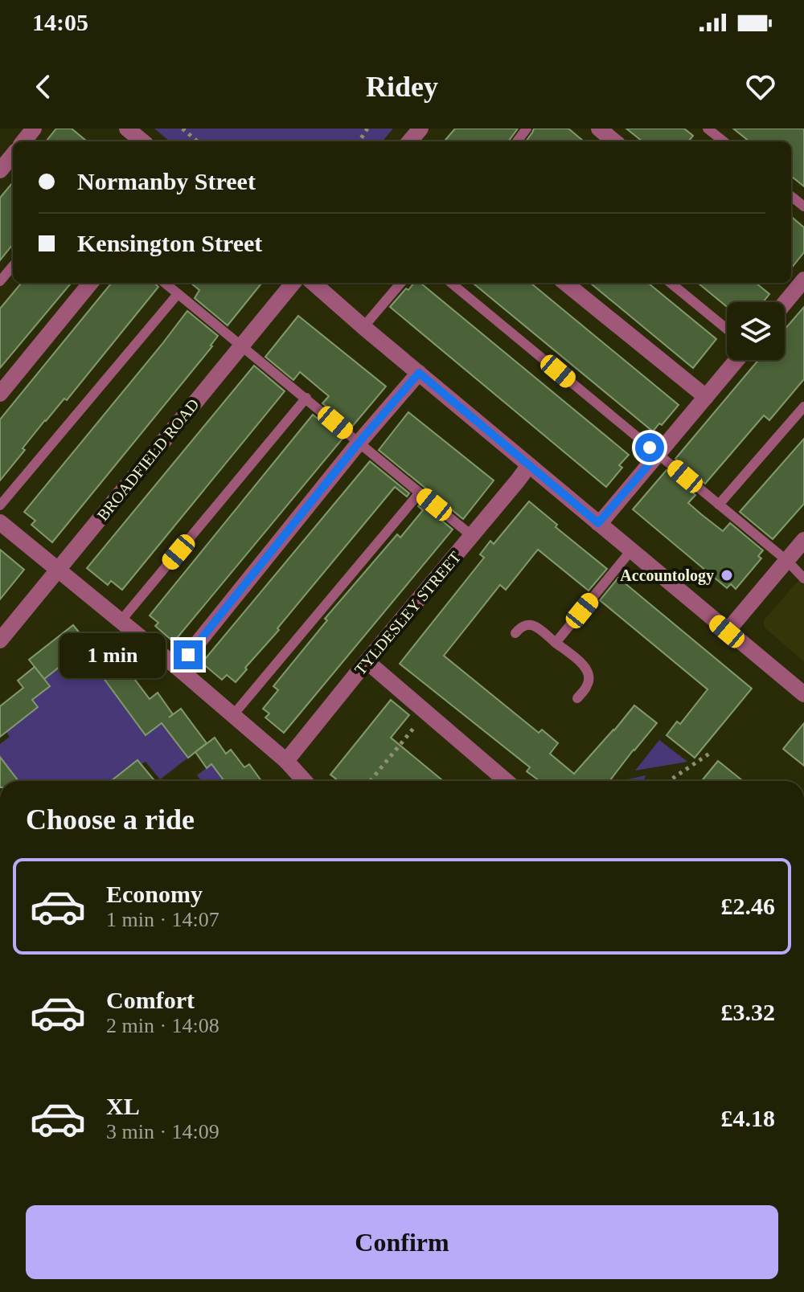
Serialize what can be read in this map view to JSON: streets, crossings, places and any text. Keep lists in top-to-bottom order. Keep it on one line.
{"streets":{"street":["BROADFIELD ROAD","TYLDESLEY STREET"]},"places":["Accountology"],"page":{"status":"14:05","header":"Ridey","banner":["Normanby Street","Kensington Street"],"bubble":"1 min","heading":"Choose a ride","list":[{"name":"Economy","note":"1 min · 14:07","value":"£2.46"},{"name":"Comfort","note":"2 min · 14:08","value":"£3.32"},{"name":"XL","note":"3 min · 14:09","value":"£4.18"}],"buttons":"Confirm"}}
